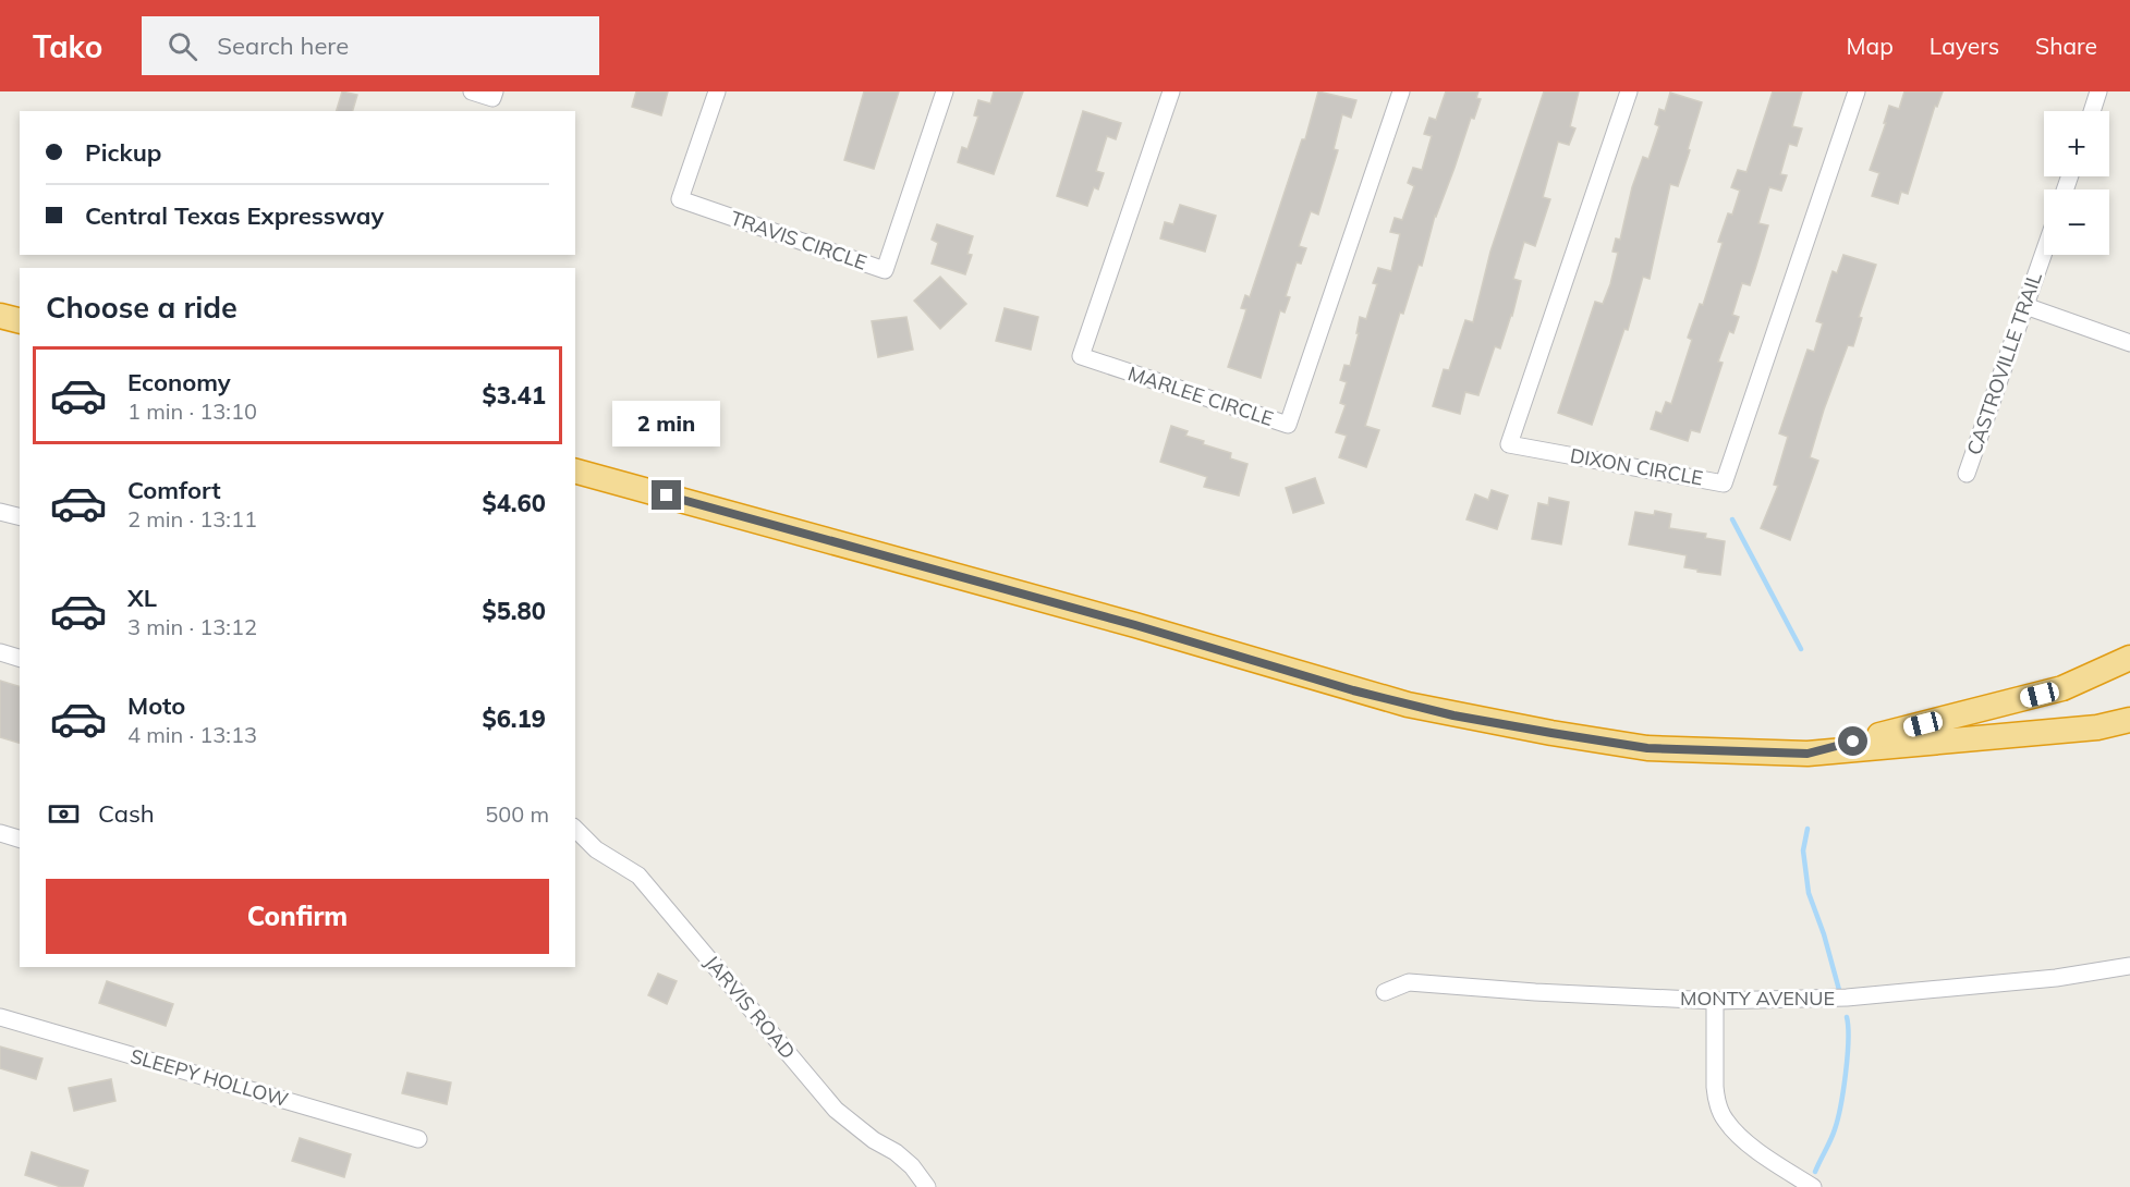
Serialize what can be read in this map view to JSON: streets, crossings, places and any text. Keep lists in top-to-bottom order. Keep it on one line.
{"streets":{"street":["TRAVIS CIRCLE","CASTROVILLE TRAIL","MARLEE CIRCLE","DIXON CIRCLE","MONTY AVENUE","JARVIS ROAD","SLEEPY HOLLOW"]},"page":{"header":"Tako","search":"Search here","nav":["Map","Layers","Share"],"map_buttons":["+","−"],"banner":["Pickup","Central Texas Expressway"],"heading":"Choose a ride","list":[{"name":"Economy","note":"1 min · 13:10","value":"$3.41"},{"name":"Comfort","note":"2 min · 13:11","value":"$4.60"},{"name":"XL","note":"3 min · 13:12","value":"$5.80"},{"name":"Moto","note":"4 min · 13:13","value":"$6.19"}],"bubble":"2 min","pay":["Cash","500 m"],"buttons":"Confirm"}}
